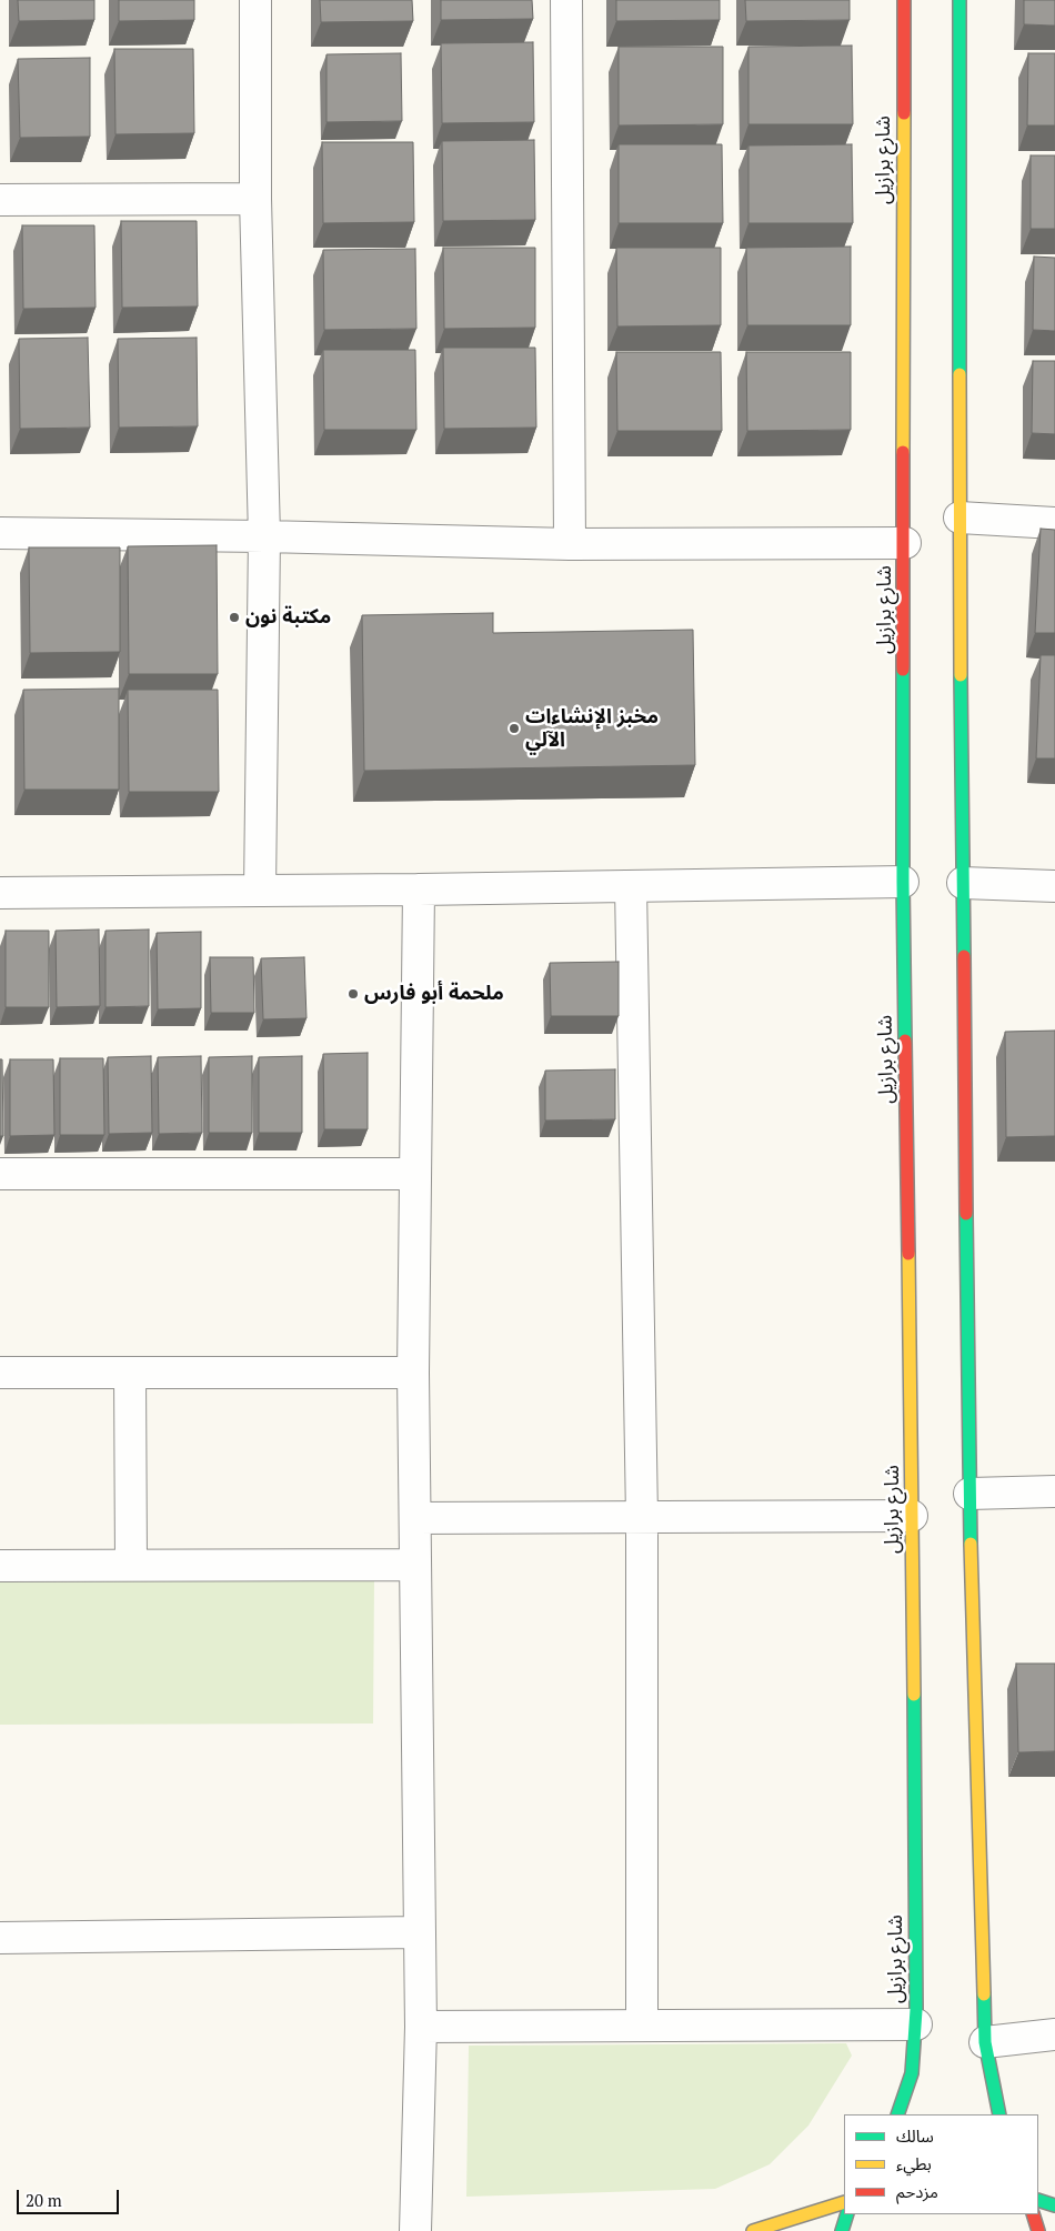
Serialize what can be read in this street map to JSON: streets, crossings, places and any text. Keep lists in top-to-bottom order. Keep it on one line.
{"streets":{"main road":["شارع برازيل"]},"places":["مكتبة نون","مخبز الإنشاءات الآلي","ملحمة أبو فارس"],"legend":["سالك","بطيء","مزدحم"],"scale_bar":"20 m"}
